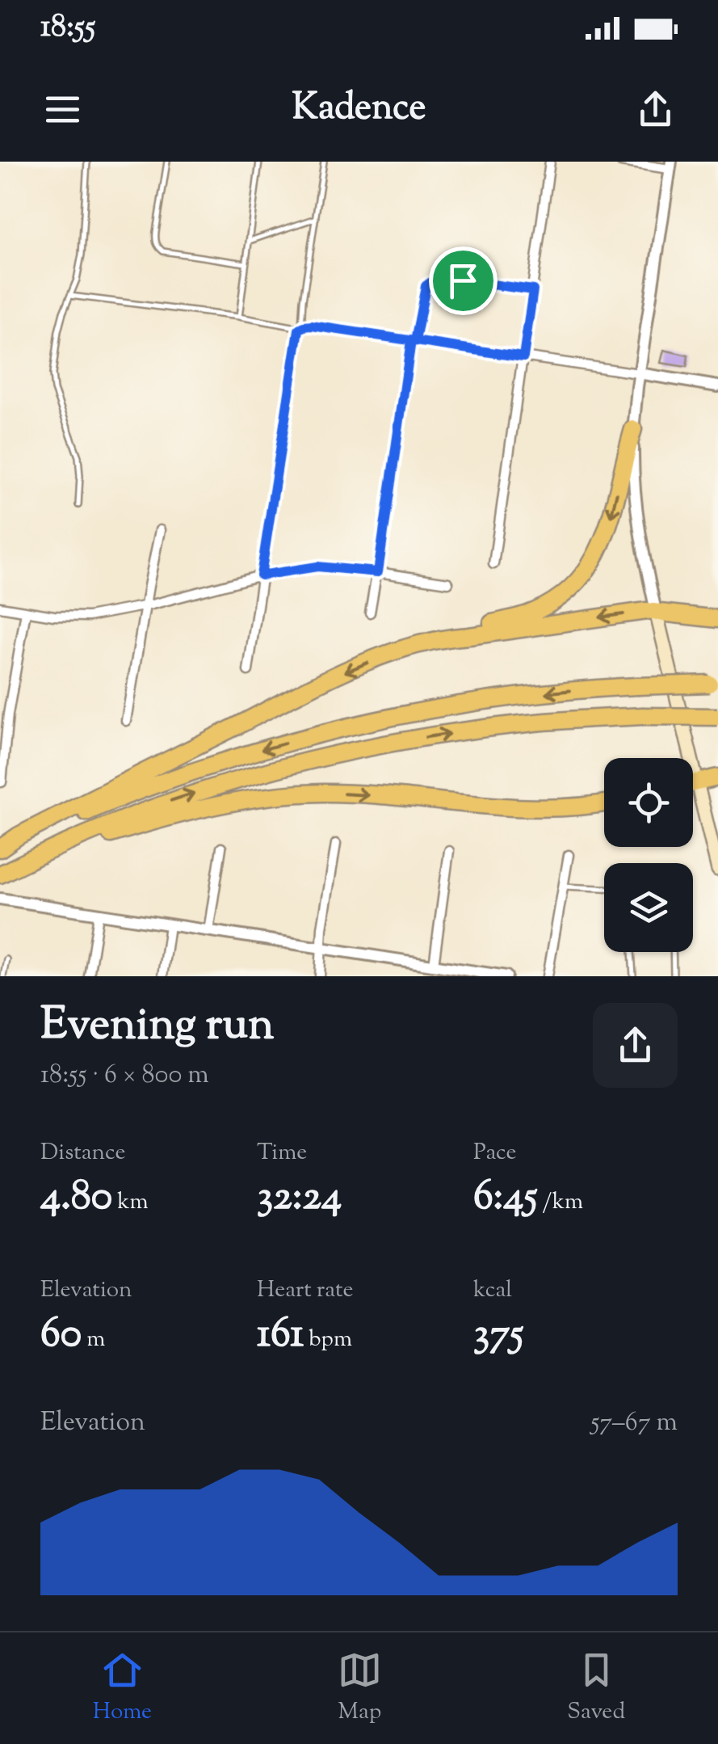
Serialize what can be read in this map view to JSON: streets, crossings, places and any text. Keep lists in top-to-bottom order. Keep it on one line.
{"page":{"status":"18:55","header":"Kadence","heading":["Evening run","18:55 · 6 × 800 m"],"stats":[["Distance","4.80 km"],["Time","32:24"],["Pace","6:45 /km"],["Elevation","60 m"],["Heart rate","161 bpm"],["kcal","375"]],"chart":["Elevation","57–67 m"],"tabs":["Home","Map","Saved"]}}
